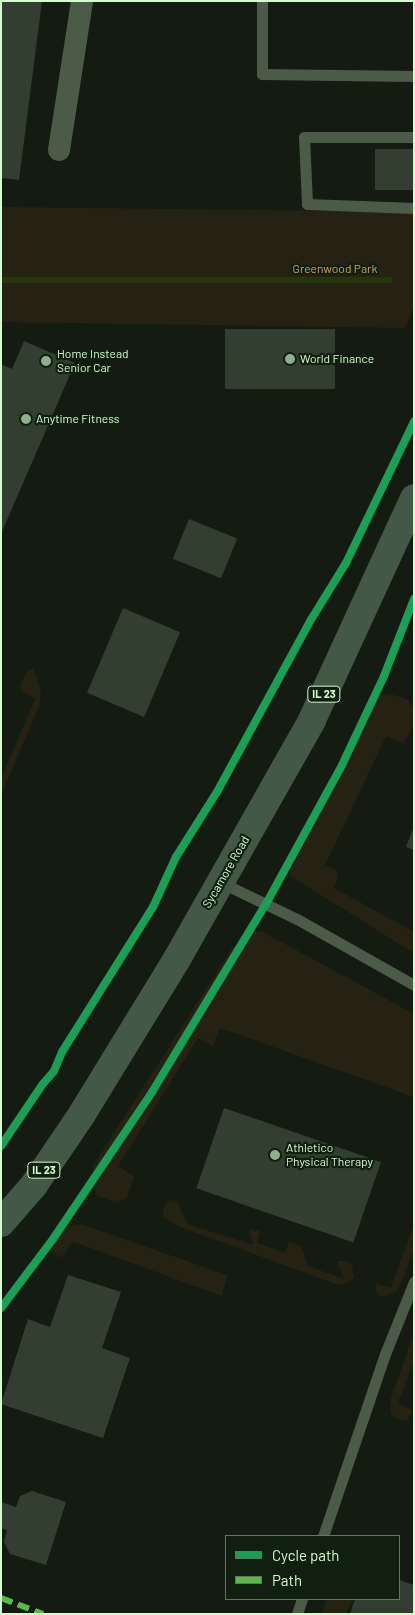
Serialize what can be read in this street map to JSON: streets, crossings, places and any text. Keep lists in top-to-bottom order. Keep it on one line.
{"streets":{"main road":["IL 23","Sycamore Road"]},"parks":["Greenwood Park"],"places":["World Finance","Home Instead Senior Car","Anytime Fitness","Athletico Physical Therapy"],"legend":["Cycle path","Path"]}
